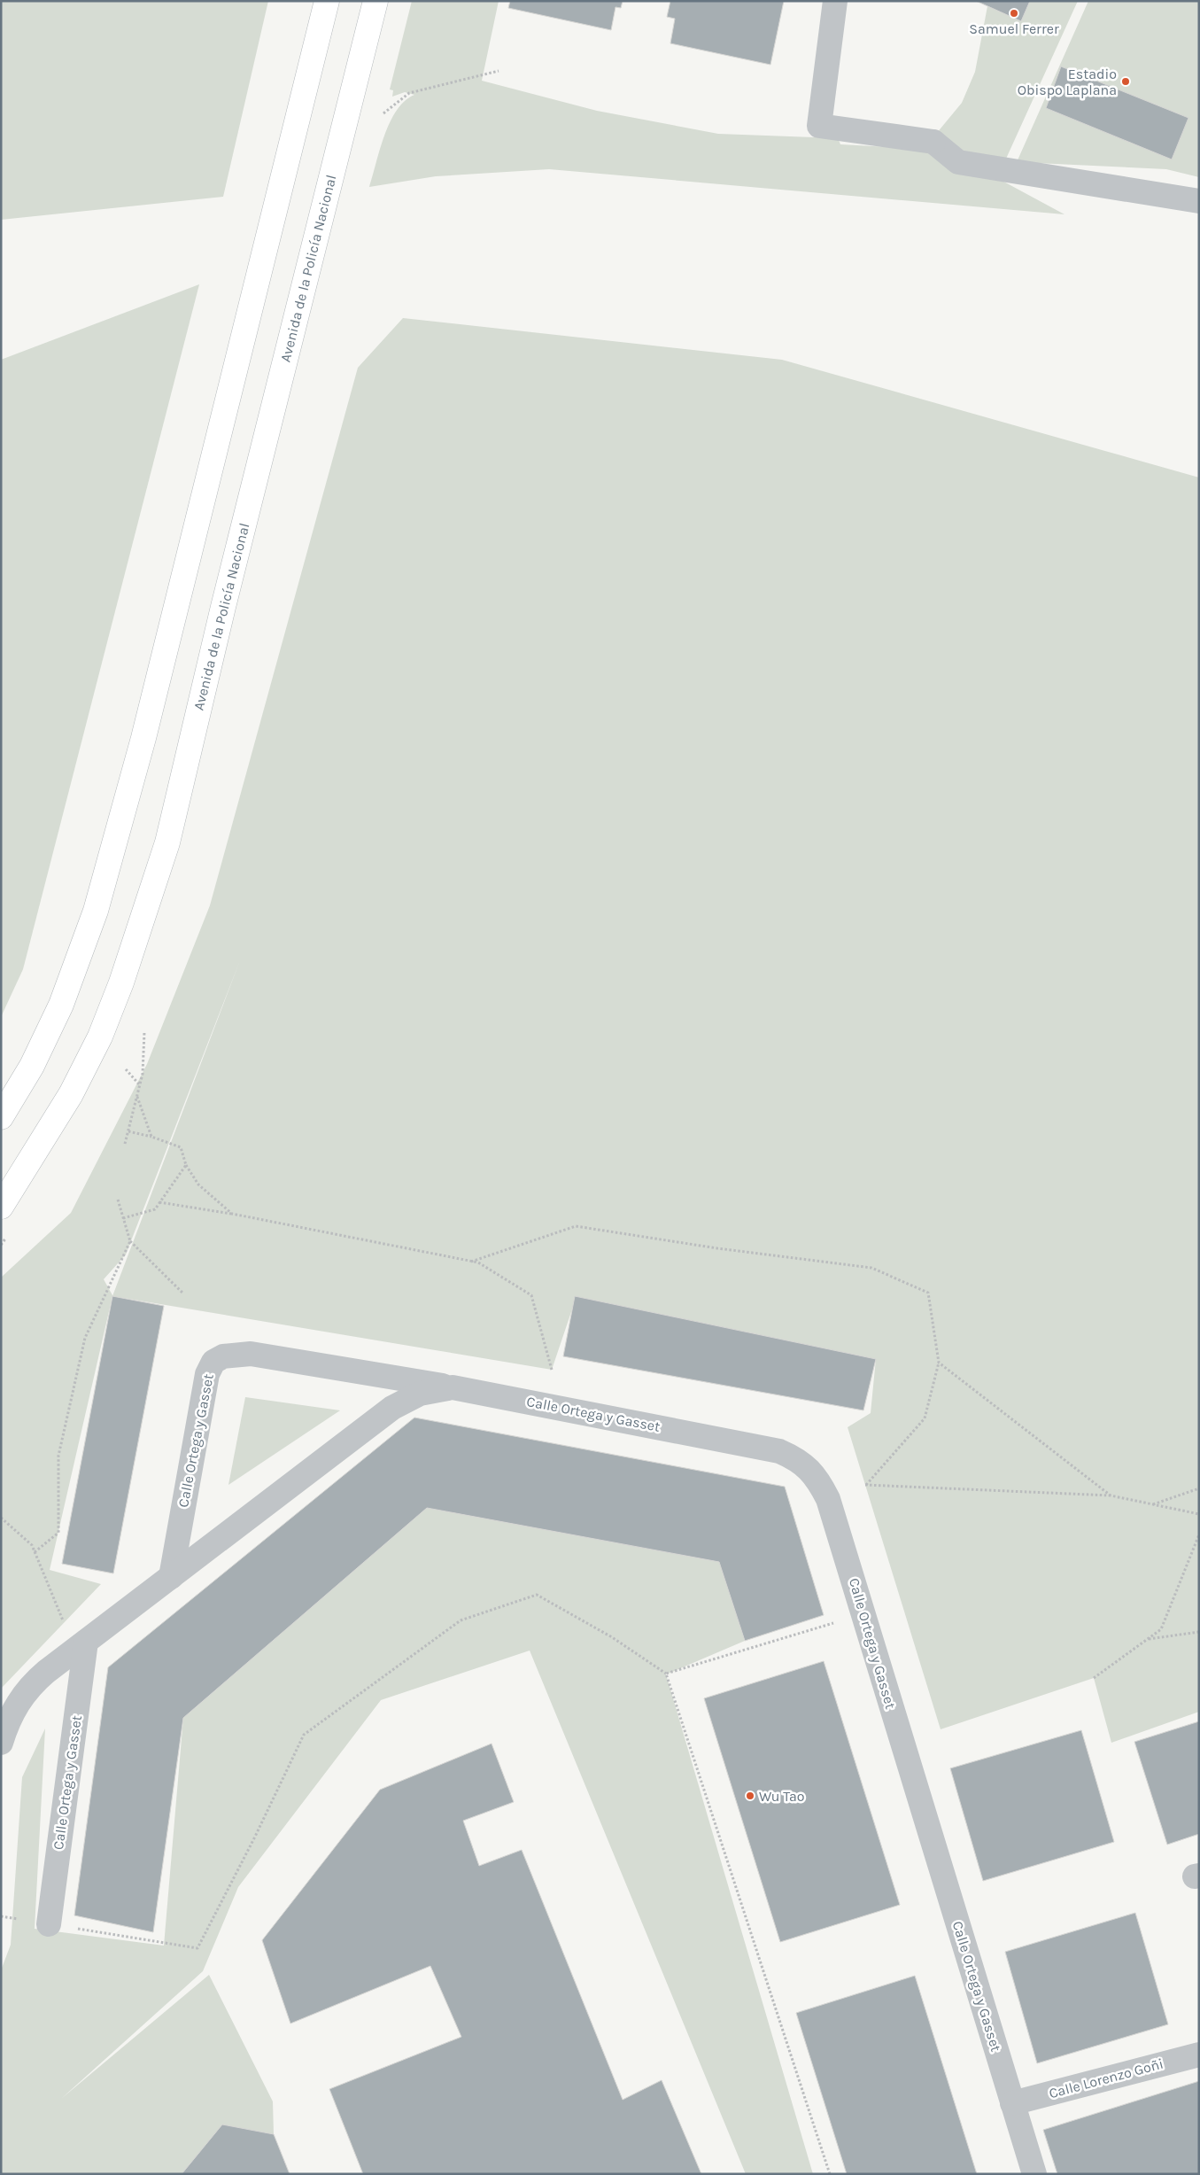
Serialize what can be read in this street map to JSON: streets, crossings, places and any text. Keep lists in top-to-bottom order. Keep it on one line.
{"streets":{"main road":["Avenida de la Policía Nacional"],"street":["Calle Ortega y Gasset","Calle Lorenzo Goñi"]},"crossings":[["Calle Ortega y Gasset","Calle Lorenzo Goñi"]],"places":["Samuel Ferrer","Estadio Obispo Laplana","Wu Tao"]}
